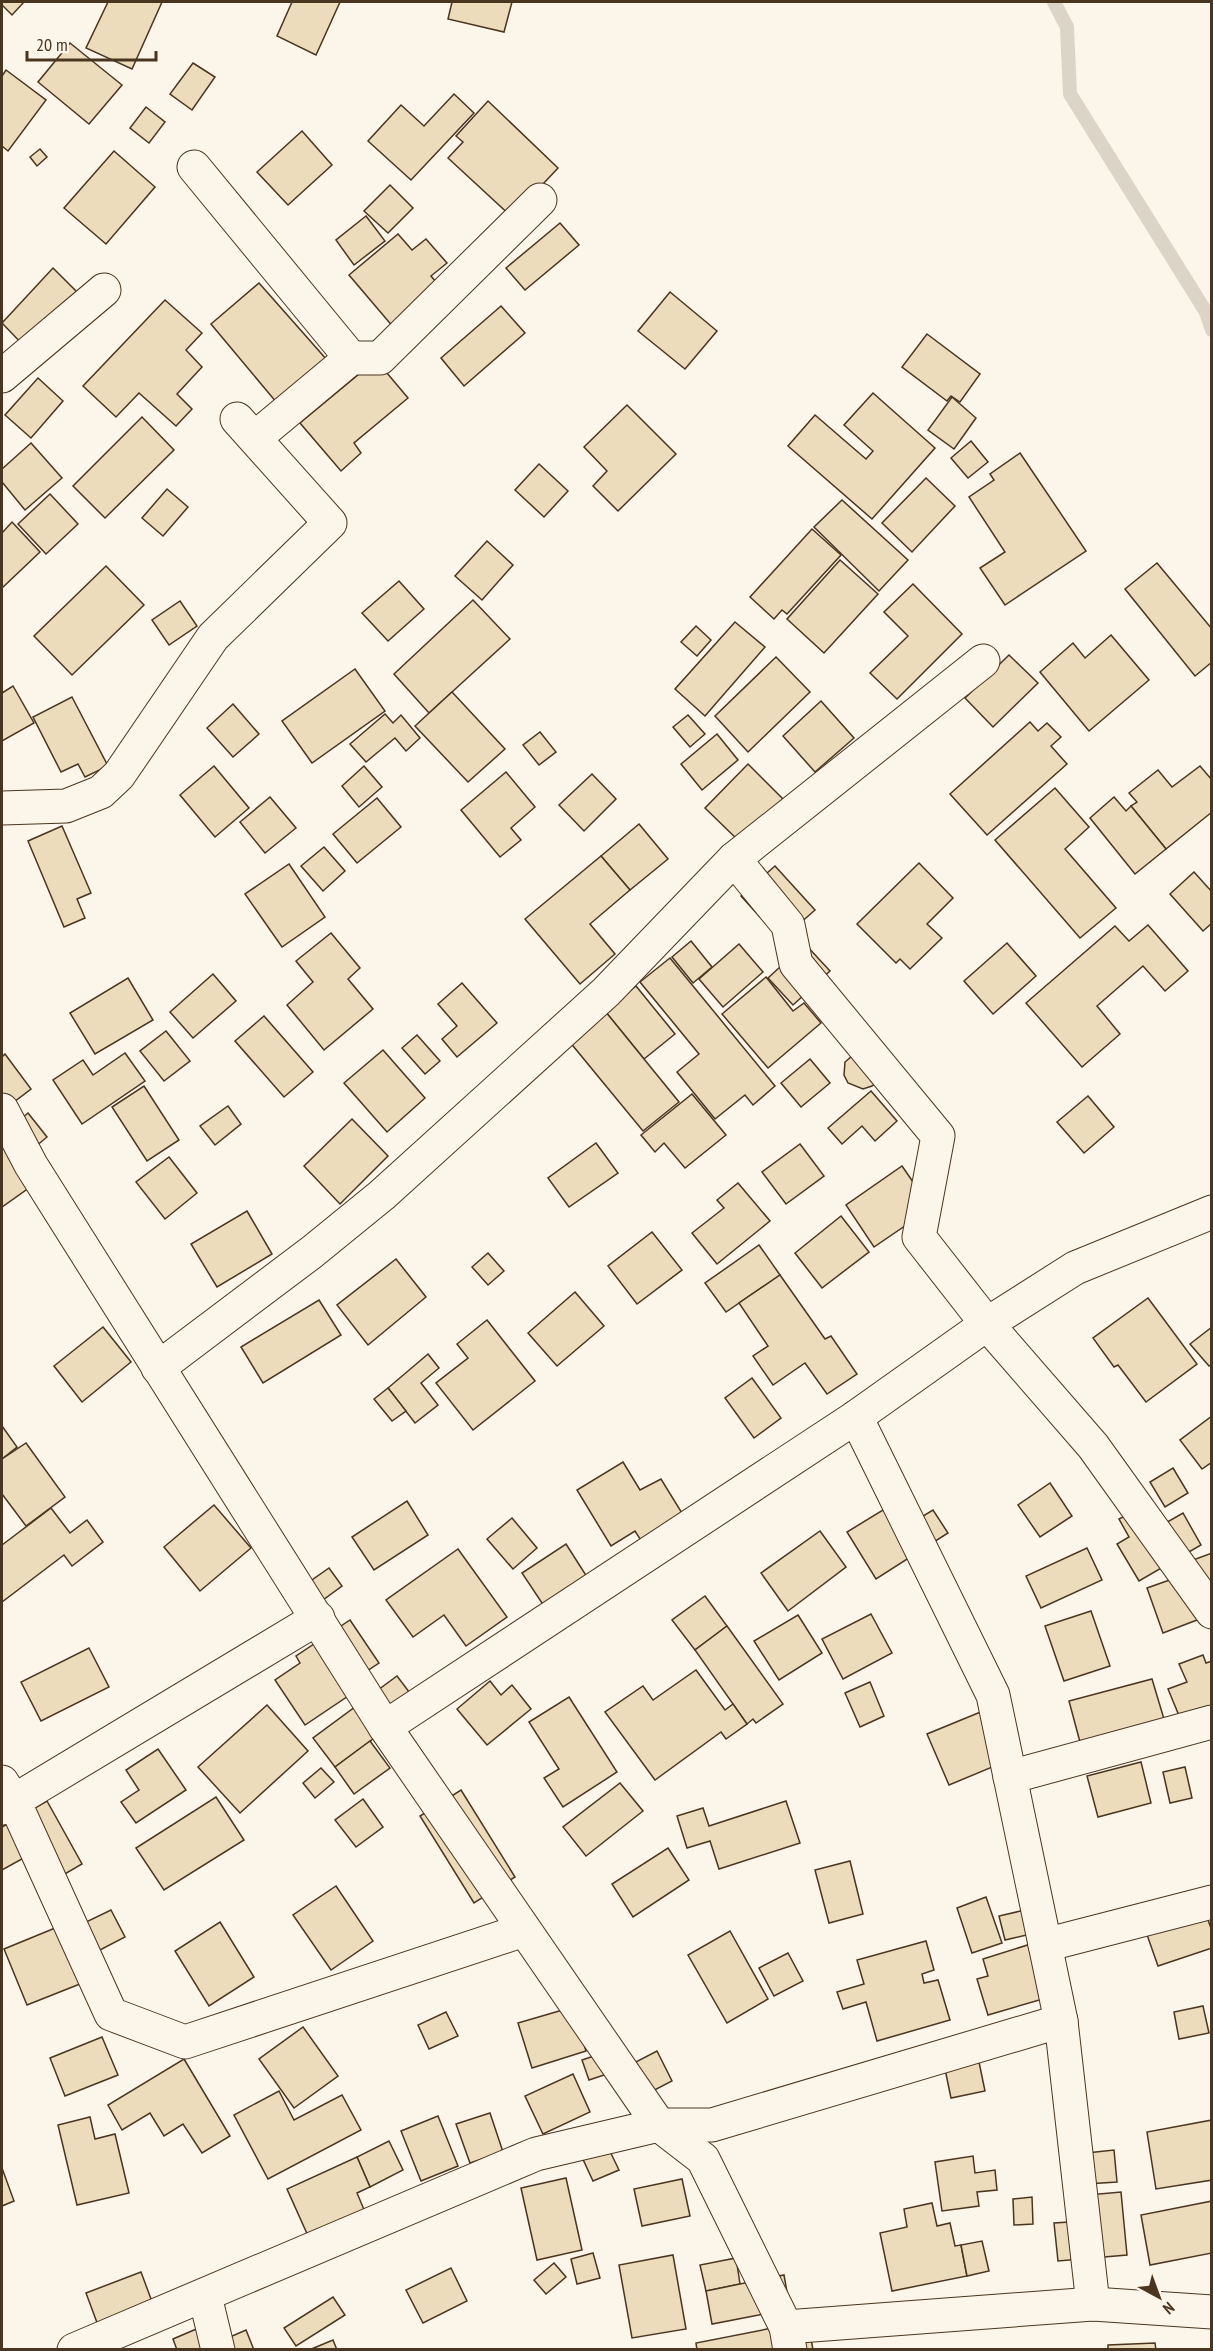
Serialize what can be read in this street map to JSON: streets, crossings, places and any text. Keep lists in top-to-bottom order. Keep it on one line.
{"scale_bar":"20 m","north":"bottom right"}
